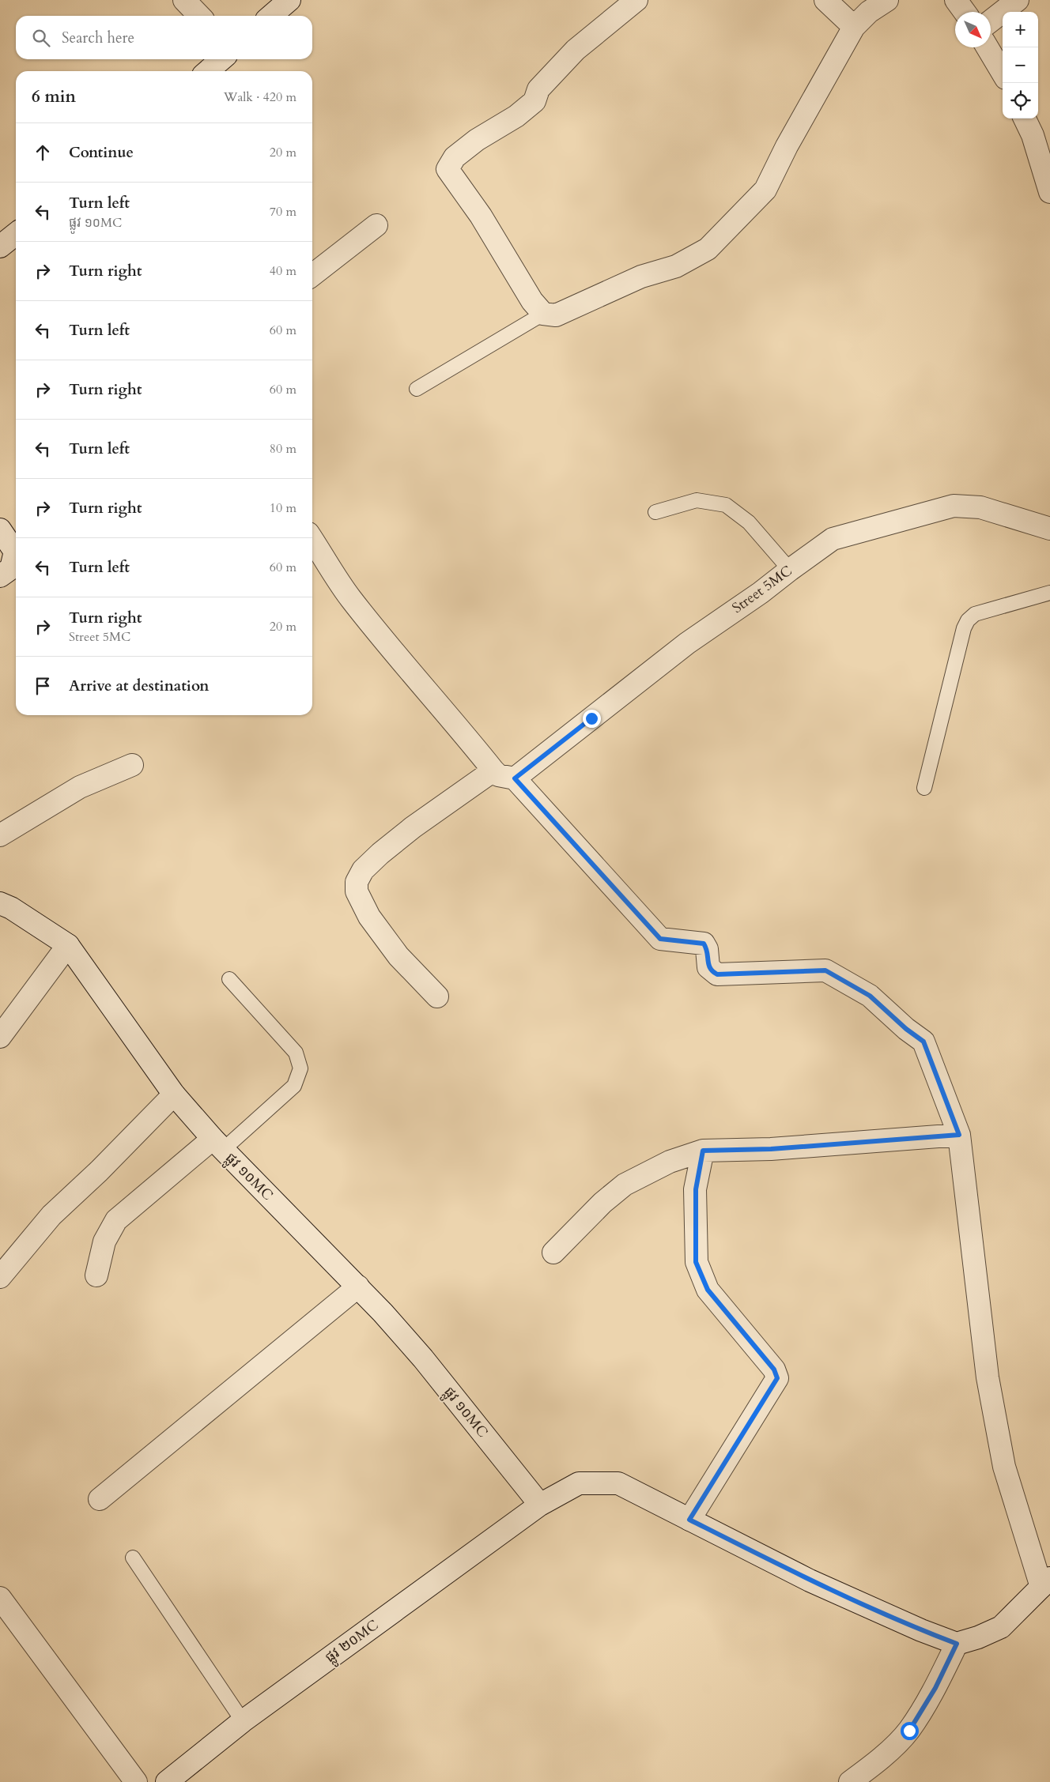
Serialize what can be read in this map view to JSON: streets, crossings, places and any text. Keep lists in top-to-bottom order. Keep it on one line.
{"streets":{"street":["Street 5MC","ផ្លូវ ១០MC","ផ្លូវ ២០MC"]},"crossings":[["ផ្លូវ ១០MC","ផ្លូវ ២០MC"]],"north":"bottom right","page":{"map_buttons":["+","−"],"search":"Search here","heading":["6 min","Walk · 420 m"],"list":[["Continue","20 m"],["Turn left","ផ្លូវ ១០MC","70 m"],["Turn right","40 m"],["Turn left","60 m"],["Turn right","60 m"],["Turn left","80 m"],["Turn right","10 m"],["Turn left","60 m"],["Turn right","Street 5MC","20 m"],"Arrive at destination"]}}
